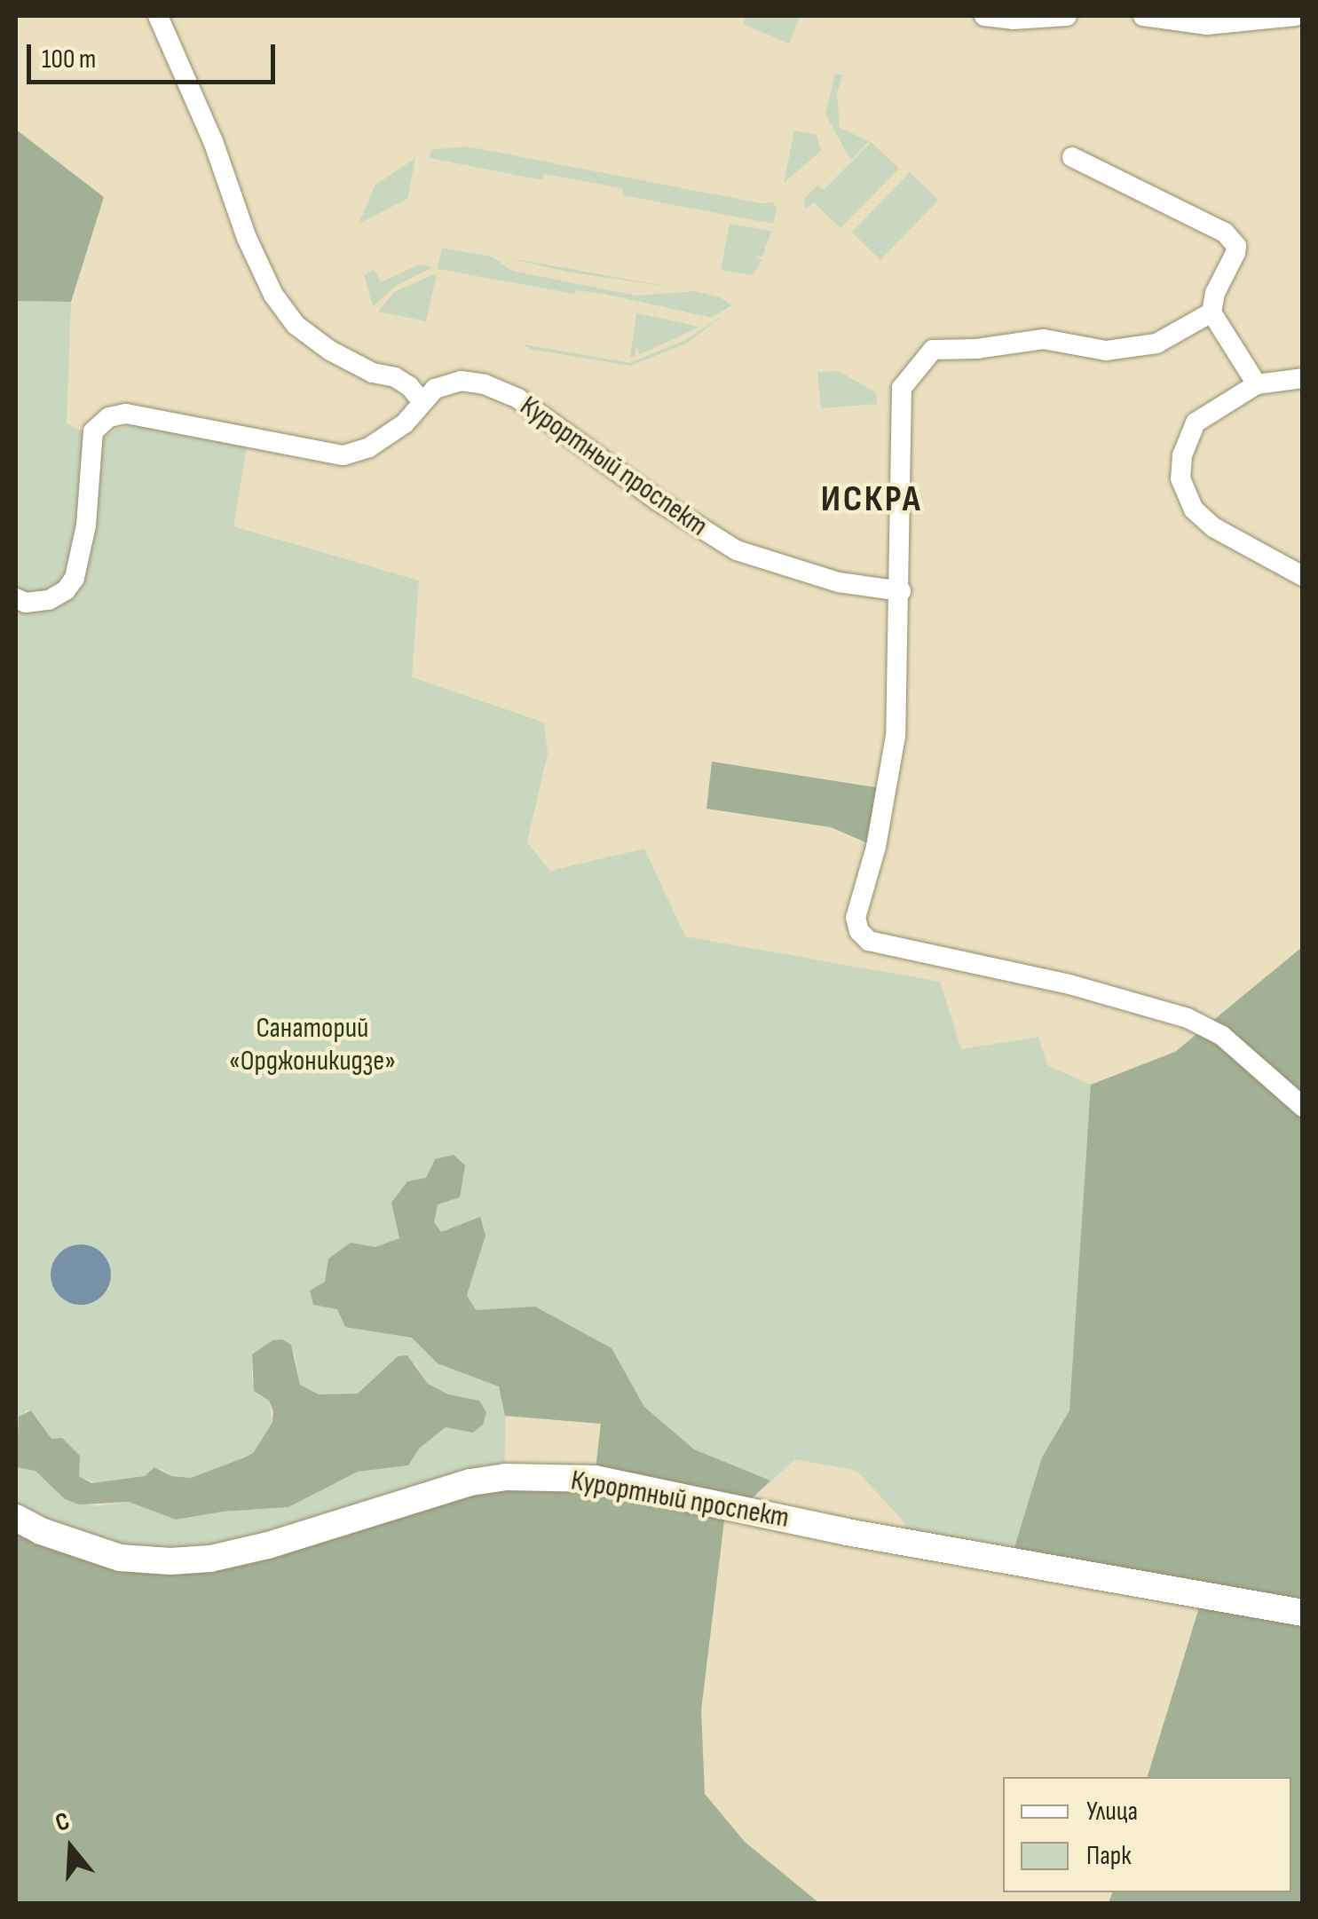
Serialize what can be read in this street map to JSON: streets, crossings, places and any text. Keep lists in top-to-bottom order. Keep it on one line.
{"streets":{"main road":["Курортный проспект"]},"districts":["ИСКРА"],"parks":["Санаторий «Орджоникидзе»"],"legend":["Улица","Парк"],"scale_bar":"100 m","north":"top"}
